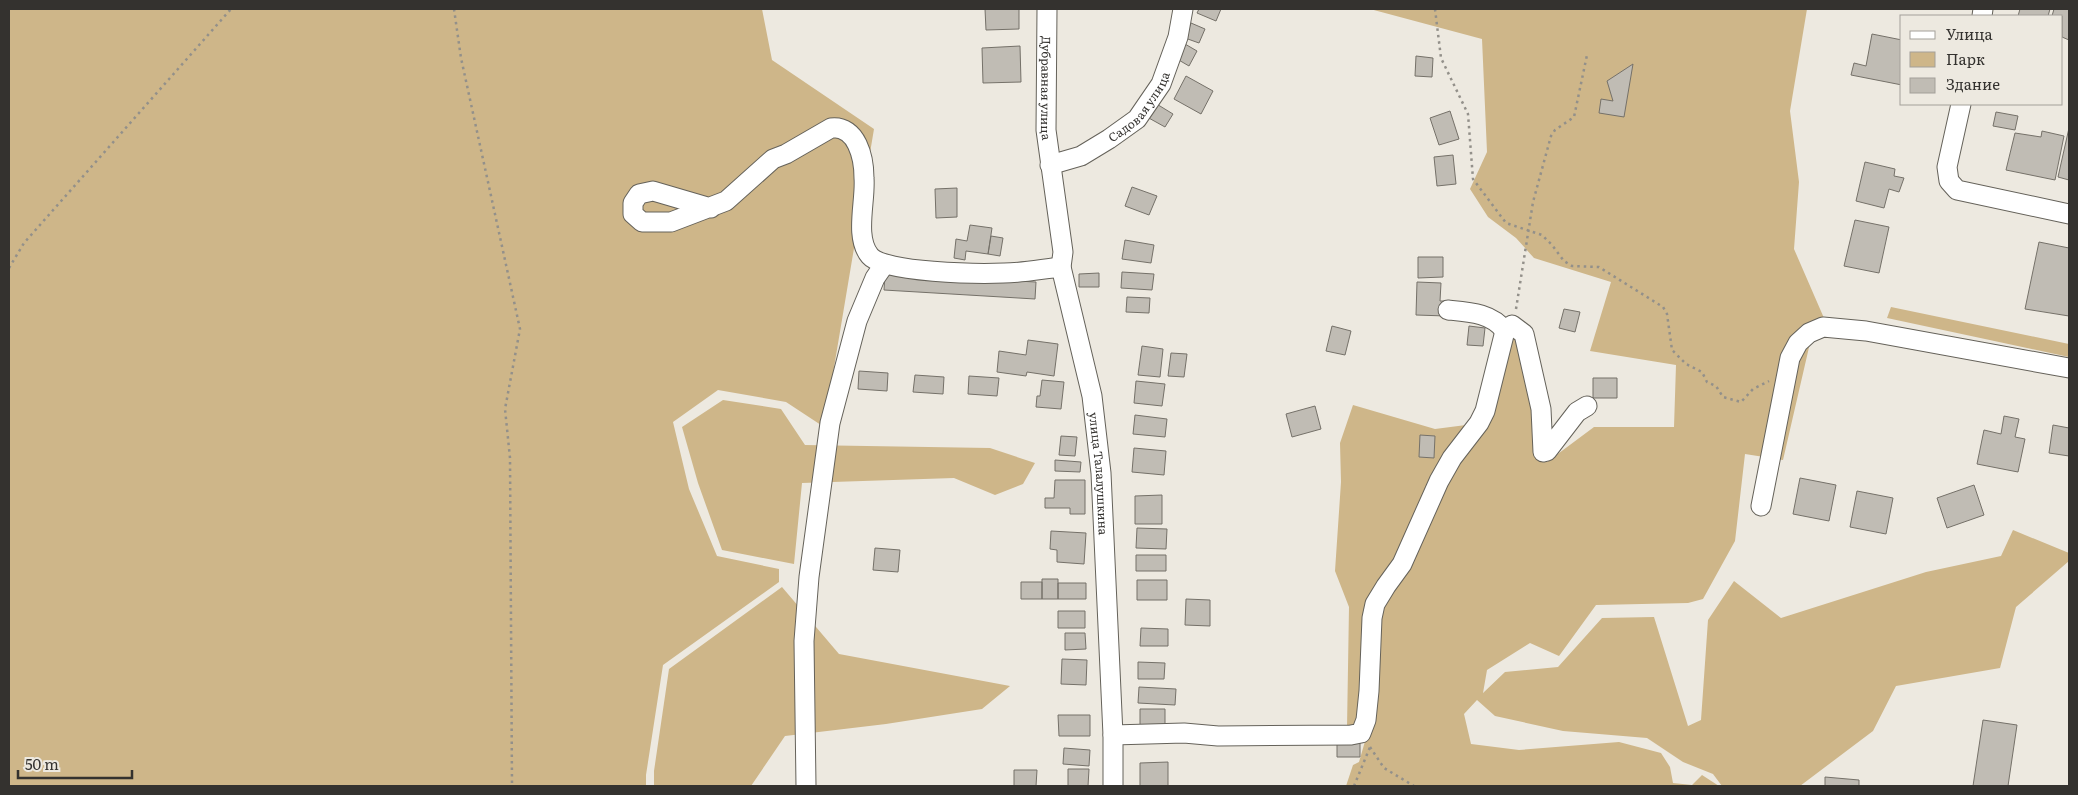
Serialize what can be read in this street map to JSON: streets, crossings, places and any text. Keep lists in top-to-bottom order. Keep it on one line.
{"streets":{"street":["Дубравная улица","Садовая улица","улица Талалушкина"]},"crossings":[["Дубравная улица","Садовая улица"],["Дубравная улица","улица Талалушкина"],["Садовая улица","улица Талалушкина"]],"legend":["Улица","Парк","Здание"],"scale_bar":"50 m"}
